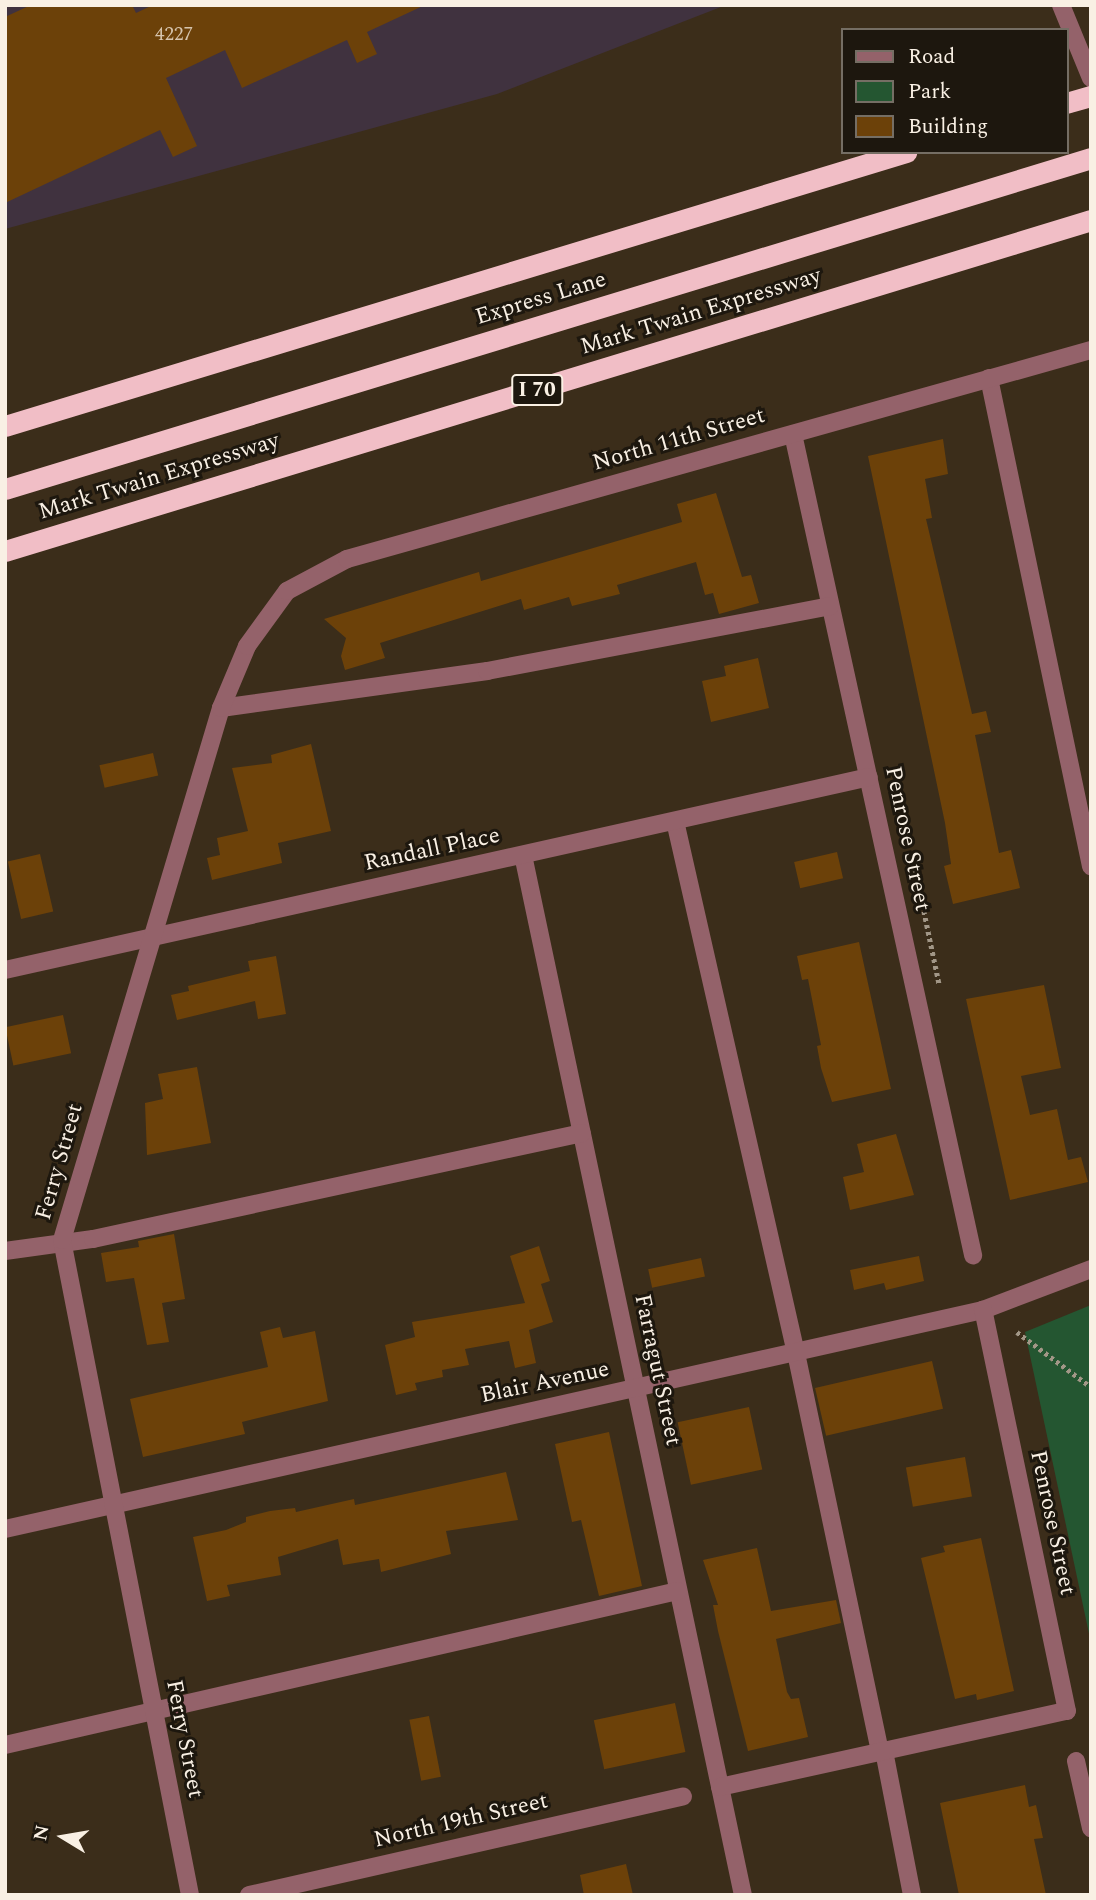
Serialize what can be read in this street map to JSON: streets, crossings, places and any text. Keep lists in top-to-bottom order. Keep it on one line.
{"streets":{"highway":["Express Lane","Mark Twain Expressway","I 70"],"street":["North 11th Street","Penrose Street","Randall Place","Ferry Street","Farragut Street","Blair Avenue","North 19th Street"]},"crossings":[["North 11th Street","Penrose Street"],["North 11th Street","Ferry Street"],["Penrose Street","Randall Place"],["Penrose Street","Blair Avenue"],["Randall Place","Ferry Street"],["Randall Place","Farragut Street"],["Ferry Street","Blair Avenue"],["Farragut Street","Blair Avenue"]],"house_numbers":["4227"],"legend":["Road","Park","Building"],"north":"left"}
